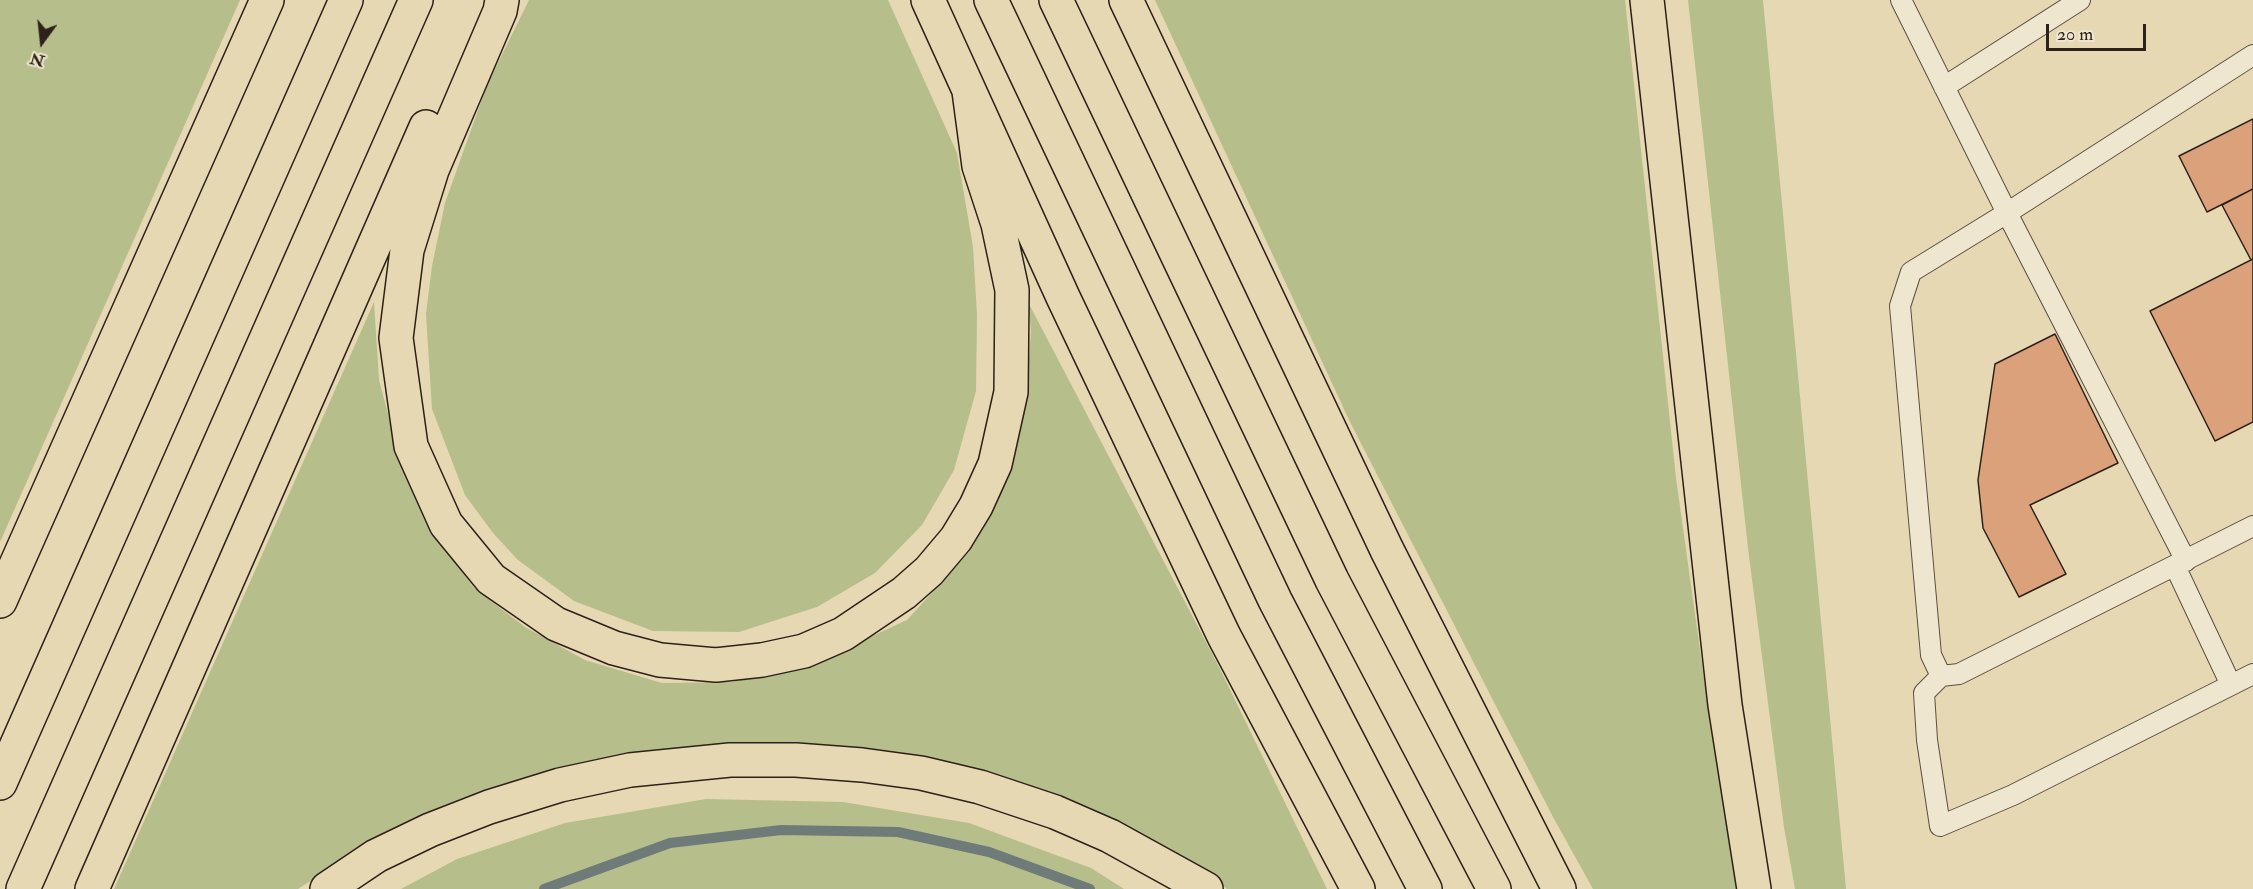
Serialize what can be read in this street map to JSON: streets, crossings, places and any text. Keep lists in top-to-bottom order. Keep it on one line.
{"scale_bar":"20 m","north":"bottom"}
